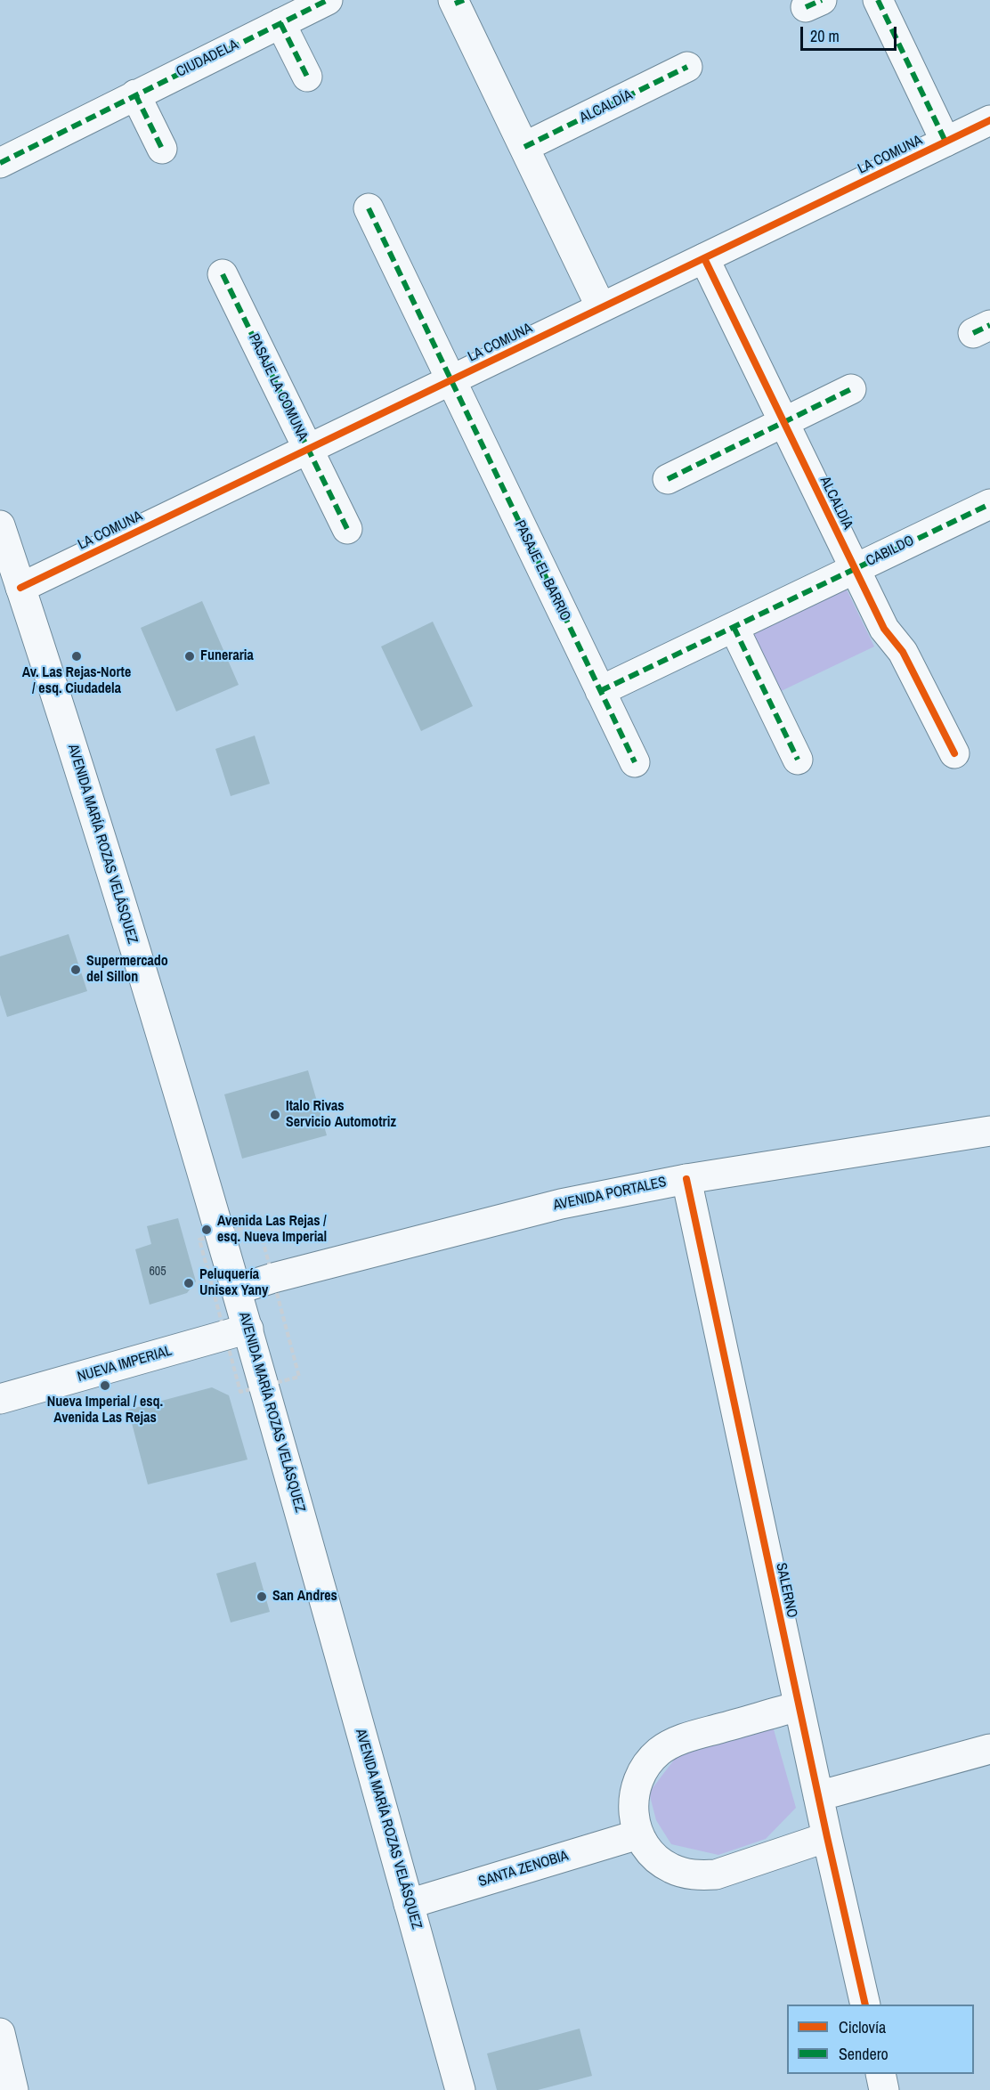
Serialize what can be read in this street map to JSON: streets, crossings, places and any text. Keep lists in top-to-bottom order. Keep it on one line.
{"streets":{"street":["CIUDADELA","ALCALDÍA","LA COMUNA","PASAJE LA COMUNA","CABILDO","PASAJE EL BARRIO","AVENIDA MARÍA ROZAS VELÁSQUEZ","AVENIDA PORTALES","NUEVA IMPERIAL","SALERNO","SANTA ZENOBIA"]},"crossings":[["ALCALDÍA","LA COMUNA"],["ALCALDÍA","CABILDO"],["LA COMUNA","PASAJE LA COMUNA"],["LA COMUNA","PASAJE EL BARRIO"],["LA COMUNA","AVENIDA MARÍA ROZAS VELÁSQUEZ"],["CABILDO","PASAJE EL BARRIO"],["AVENIDA MARÍA ROZAS VELÁSQUEZ","AVENIDA PORTALES"],["AVENIDA MARÍA ROZAS VELÁSQUEZ","NUEVA IMPERIAL"],["AVENIDA MARÍA ROZAS VELÁSQUEZ","SANTA ZENOBIA"],["AVENIDA PORTALES","SALERNO"]],"places":["Av. Las Rejas-Norte / esq. Ciudadela","Funeraria","Supermercado del Sillon","Italo Rivas Servicio Automotriz","Avenida Las Rejas / esq. Nueva Imperial","Peluquería Unisex Yany","Nueva Imperial / esq. Avenida Las Rejas","San Andres"],"house_numbers":["605"],"legend":["Ciclovía","Sendero"],"scale_bar":"20 m"}
